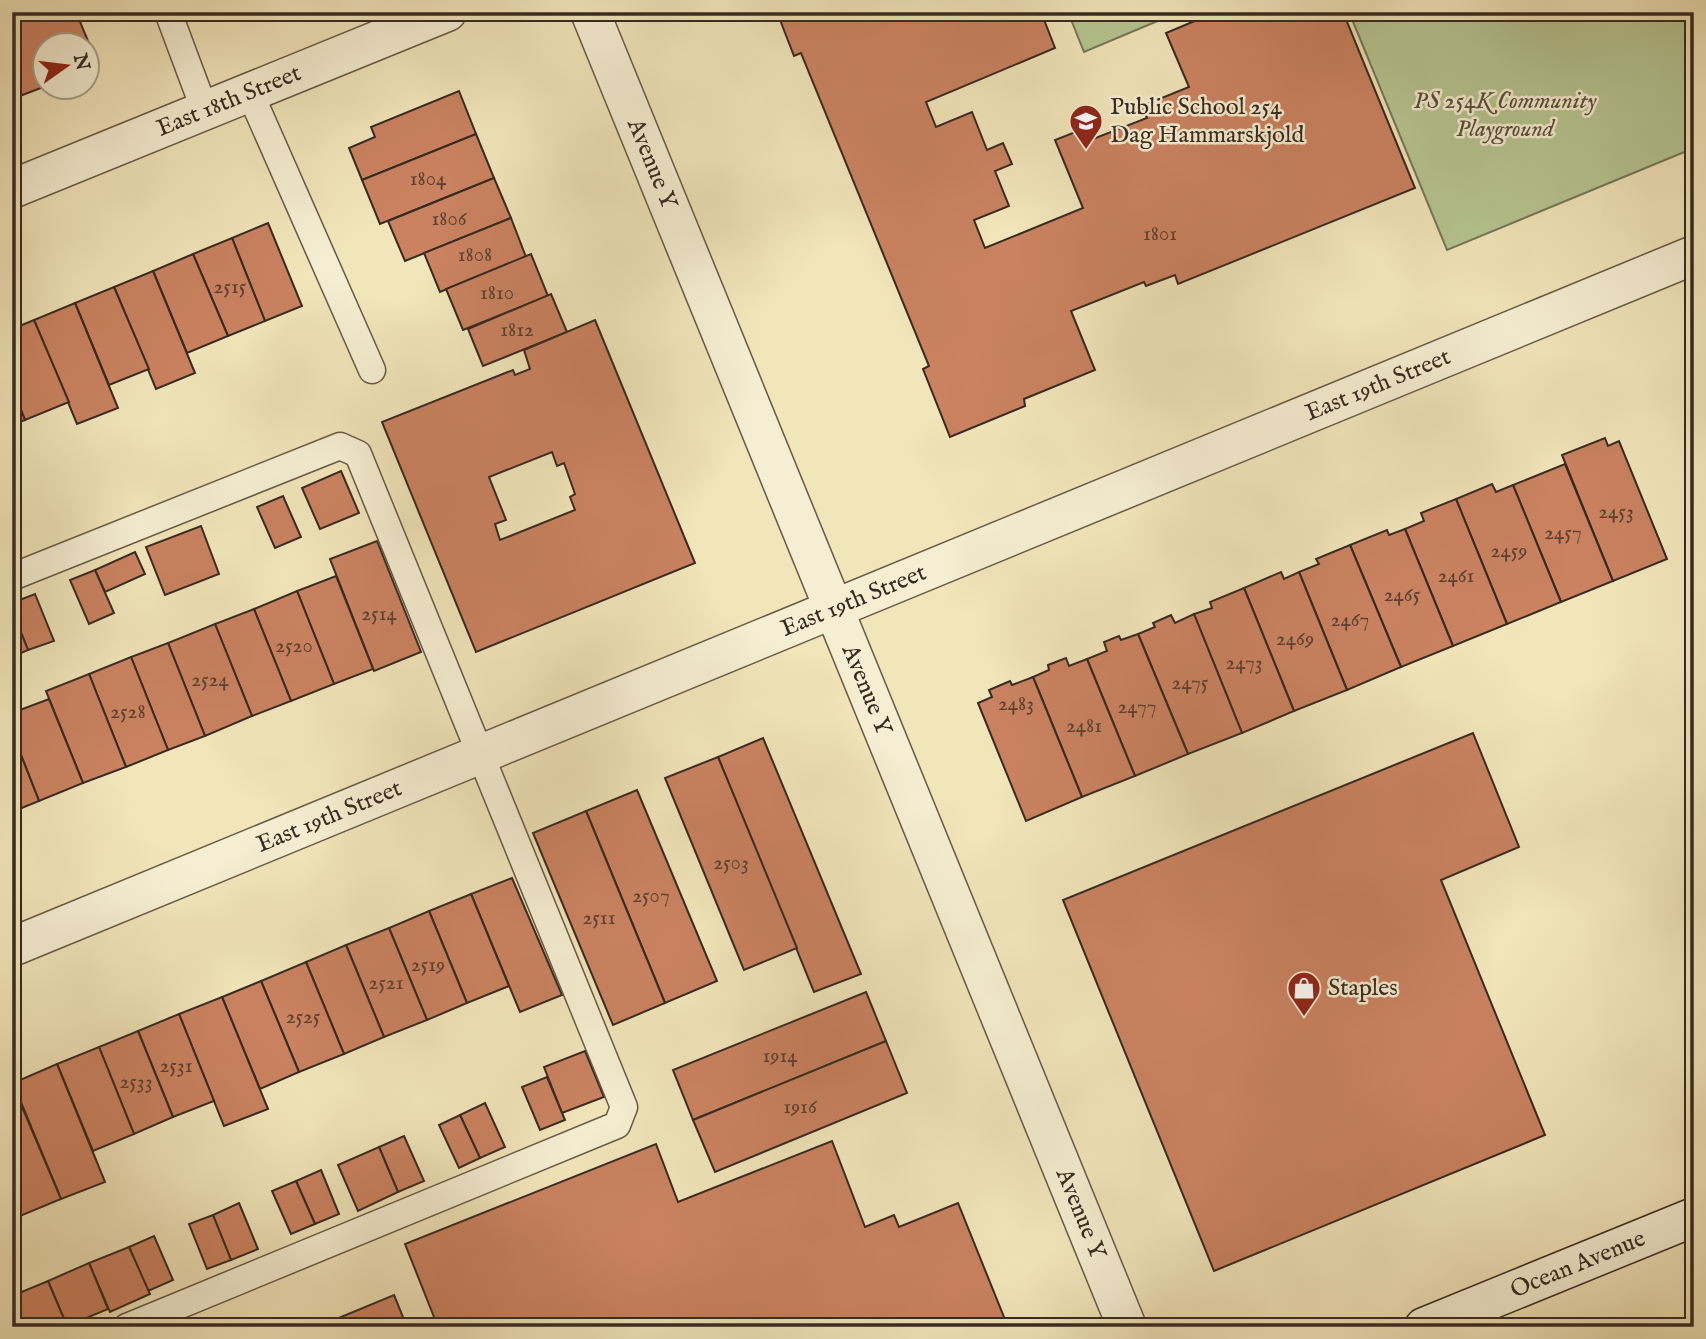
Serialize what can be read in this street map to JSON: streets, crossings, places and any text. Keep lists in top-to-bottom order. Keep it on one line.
{"streets":{"street":["East 18th Street","Avenue Y","East 19th Street","Ocean Avenue"]},"crossings":[["Avenue Y","East 19th Street"]],"parks":["PS 254K Community Playground"],"places":{"school or university":["Public School 254 Dag Hammarskjold"],"shop":["Staples"]},"house_numbers":["1804","1806","1801","1808","2515","1810","1812","2453","2457","2459","2461","2465","2514","2467","2469","2520","2473","2524","2475","2483","2477","2528","2481","2503","2507","2511","2519","2521","2525","1914","2531","2533","1916"],"north":"right"}
